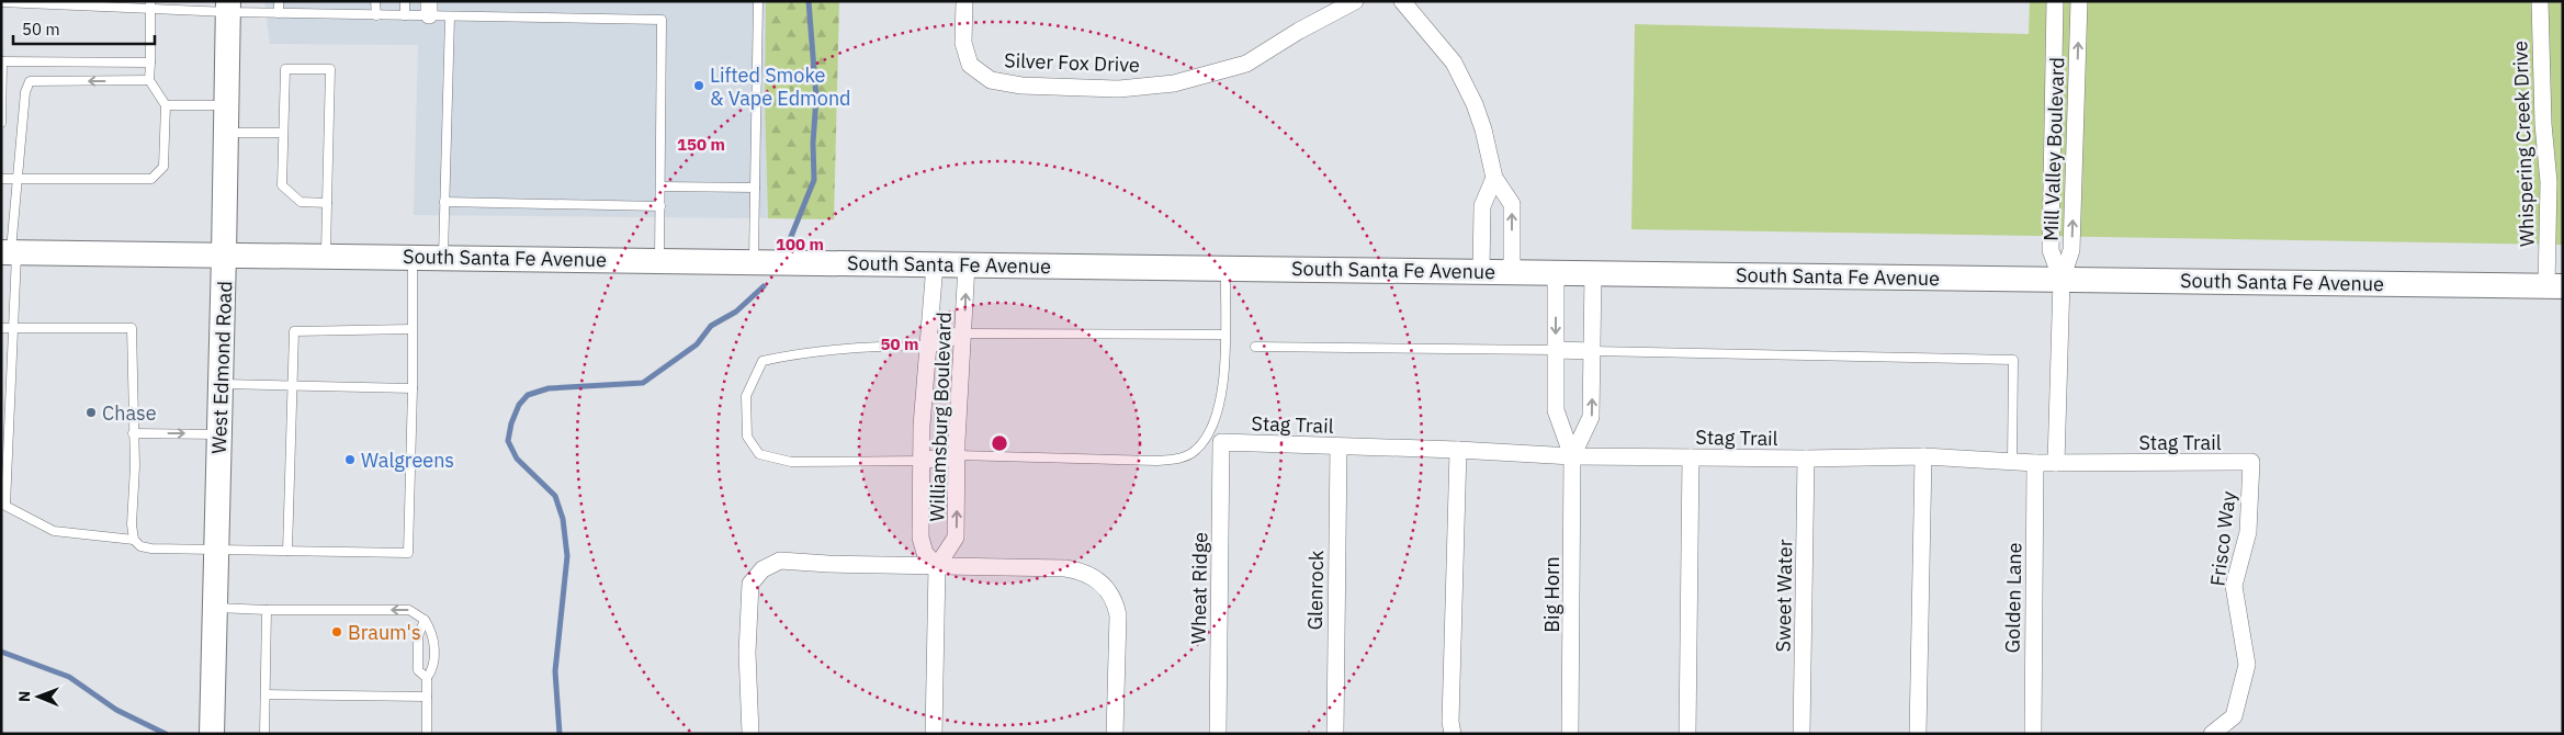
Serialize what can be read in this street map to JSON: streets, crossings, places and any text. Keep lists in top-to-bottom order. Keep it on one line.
{"streets":{"main road":["South Santa Fe Avenue","West Edmond Road"],"street":["Silver Fox Drive","Whispering Creek Drive","Mill Valley Boulevard","Williamsburg Boulevard","Stag Trail","Frisco Way","Wheat Ridge","Glenrock","Big Horn","Sweet Water","Golden Lane"]},"crossings":[["Whispering Creek Drive","South Santa Fe Avenue"],["Mill Valley Boulevard","South Santa Fe Avenue"],["South Santa Fe Avenue","West Edmond Road"],["South Santa Fe Avenue","Williamsburg Boulevard"],["South Santa Fe Avenue","Big Horn"],["Stag Trail","Frisco Way"],["Stag Trail","Wheat Ridge"],["Stag Trail","Glenrock"],["Stag Trail","Big Horn"],["Stag Trail","Sweet Water"],["Stag Trail","Golden Lane"]],"places":["Lifted Smoke & Vape Edmond","Chase","Walgreens","Braum's"],"scale_bar":"50 m","north":"left","rings":["150 m","100 m","50 m"]}
